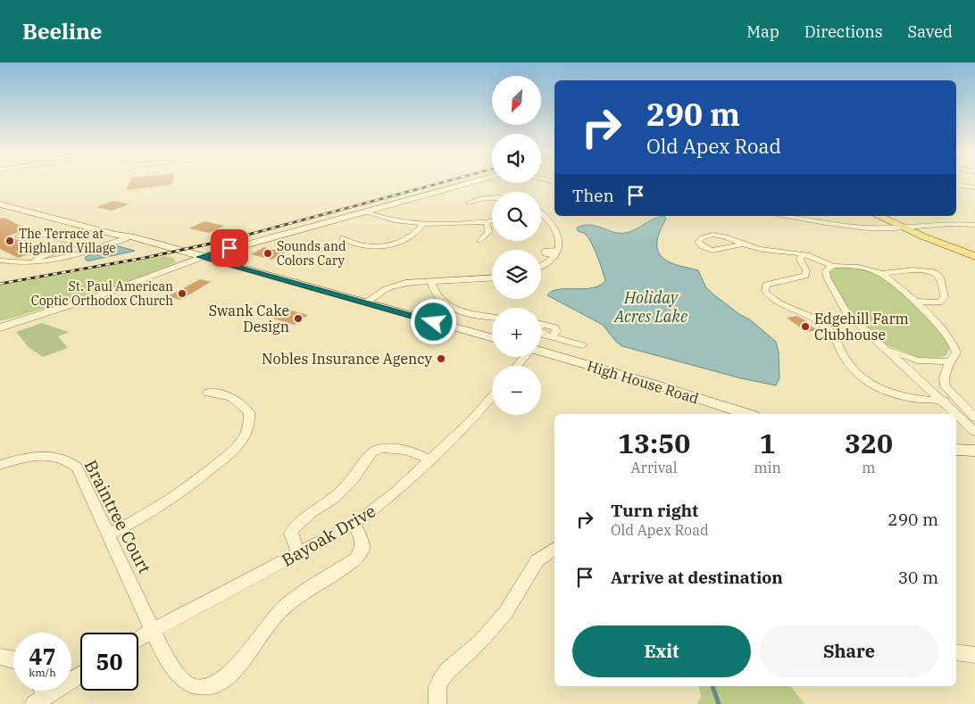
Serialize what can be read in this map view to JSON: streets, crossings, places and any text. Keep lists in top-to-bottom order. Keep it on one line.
{"streets":{"main road":["High House Road"],"street":["Braintree Court","Bayoak Drive"]},"crossings":[["Braintree Court","Bayoak Drive"]],"water":["Holiday Acres Lake"],"places":["The Terrace at Highland Village","Sounds and Colors Cary","St. Paul American Coptic Orthodox Church","Swank Cake Design","Edgehill Farm Clubhouse","Nobles Insurance Agency"],"north":"bottom left","page":{"header":"Beeline","nav":["Map","Directions","Saved"],"map_buttons":["+","−"],"turn":["290 m","Old Apex Road"],"then":"Then","eta":["13:50","Arrival","1","min","320","m"],"list":[{"name":"Turn right","note":"Old Apex Road","value":"290 m"},{"name":"Arrive at destination","value":"30 m"}],"buttons":["Exit","Share"],"speed":"47 km/h","limit":"50"}}
